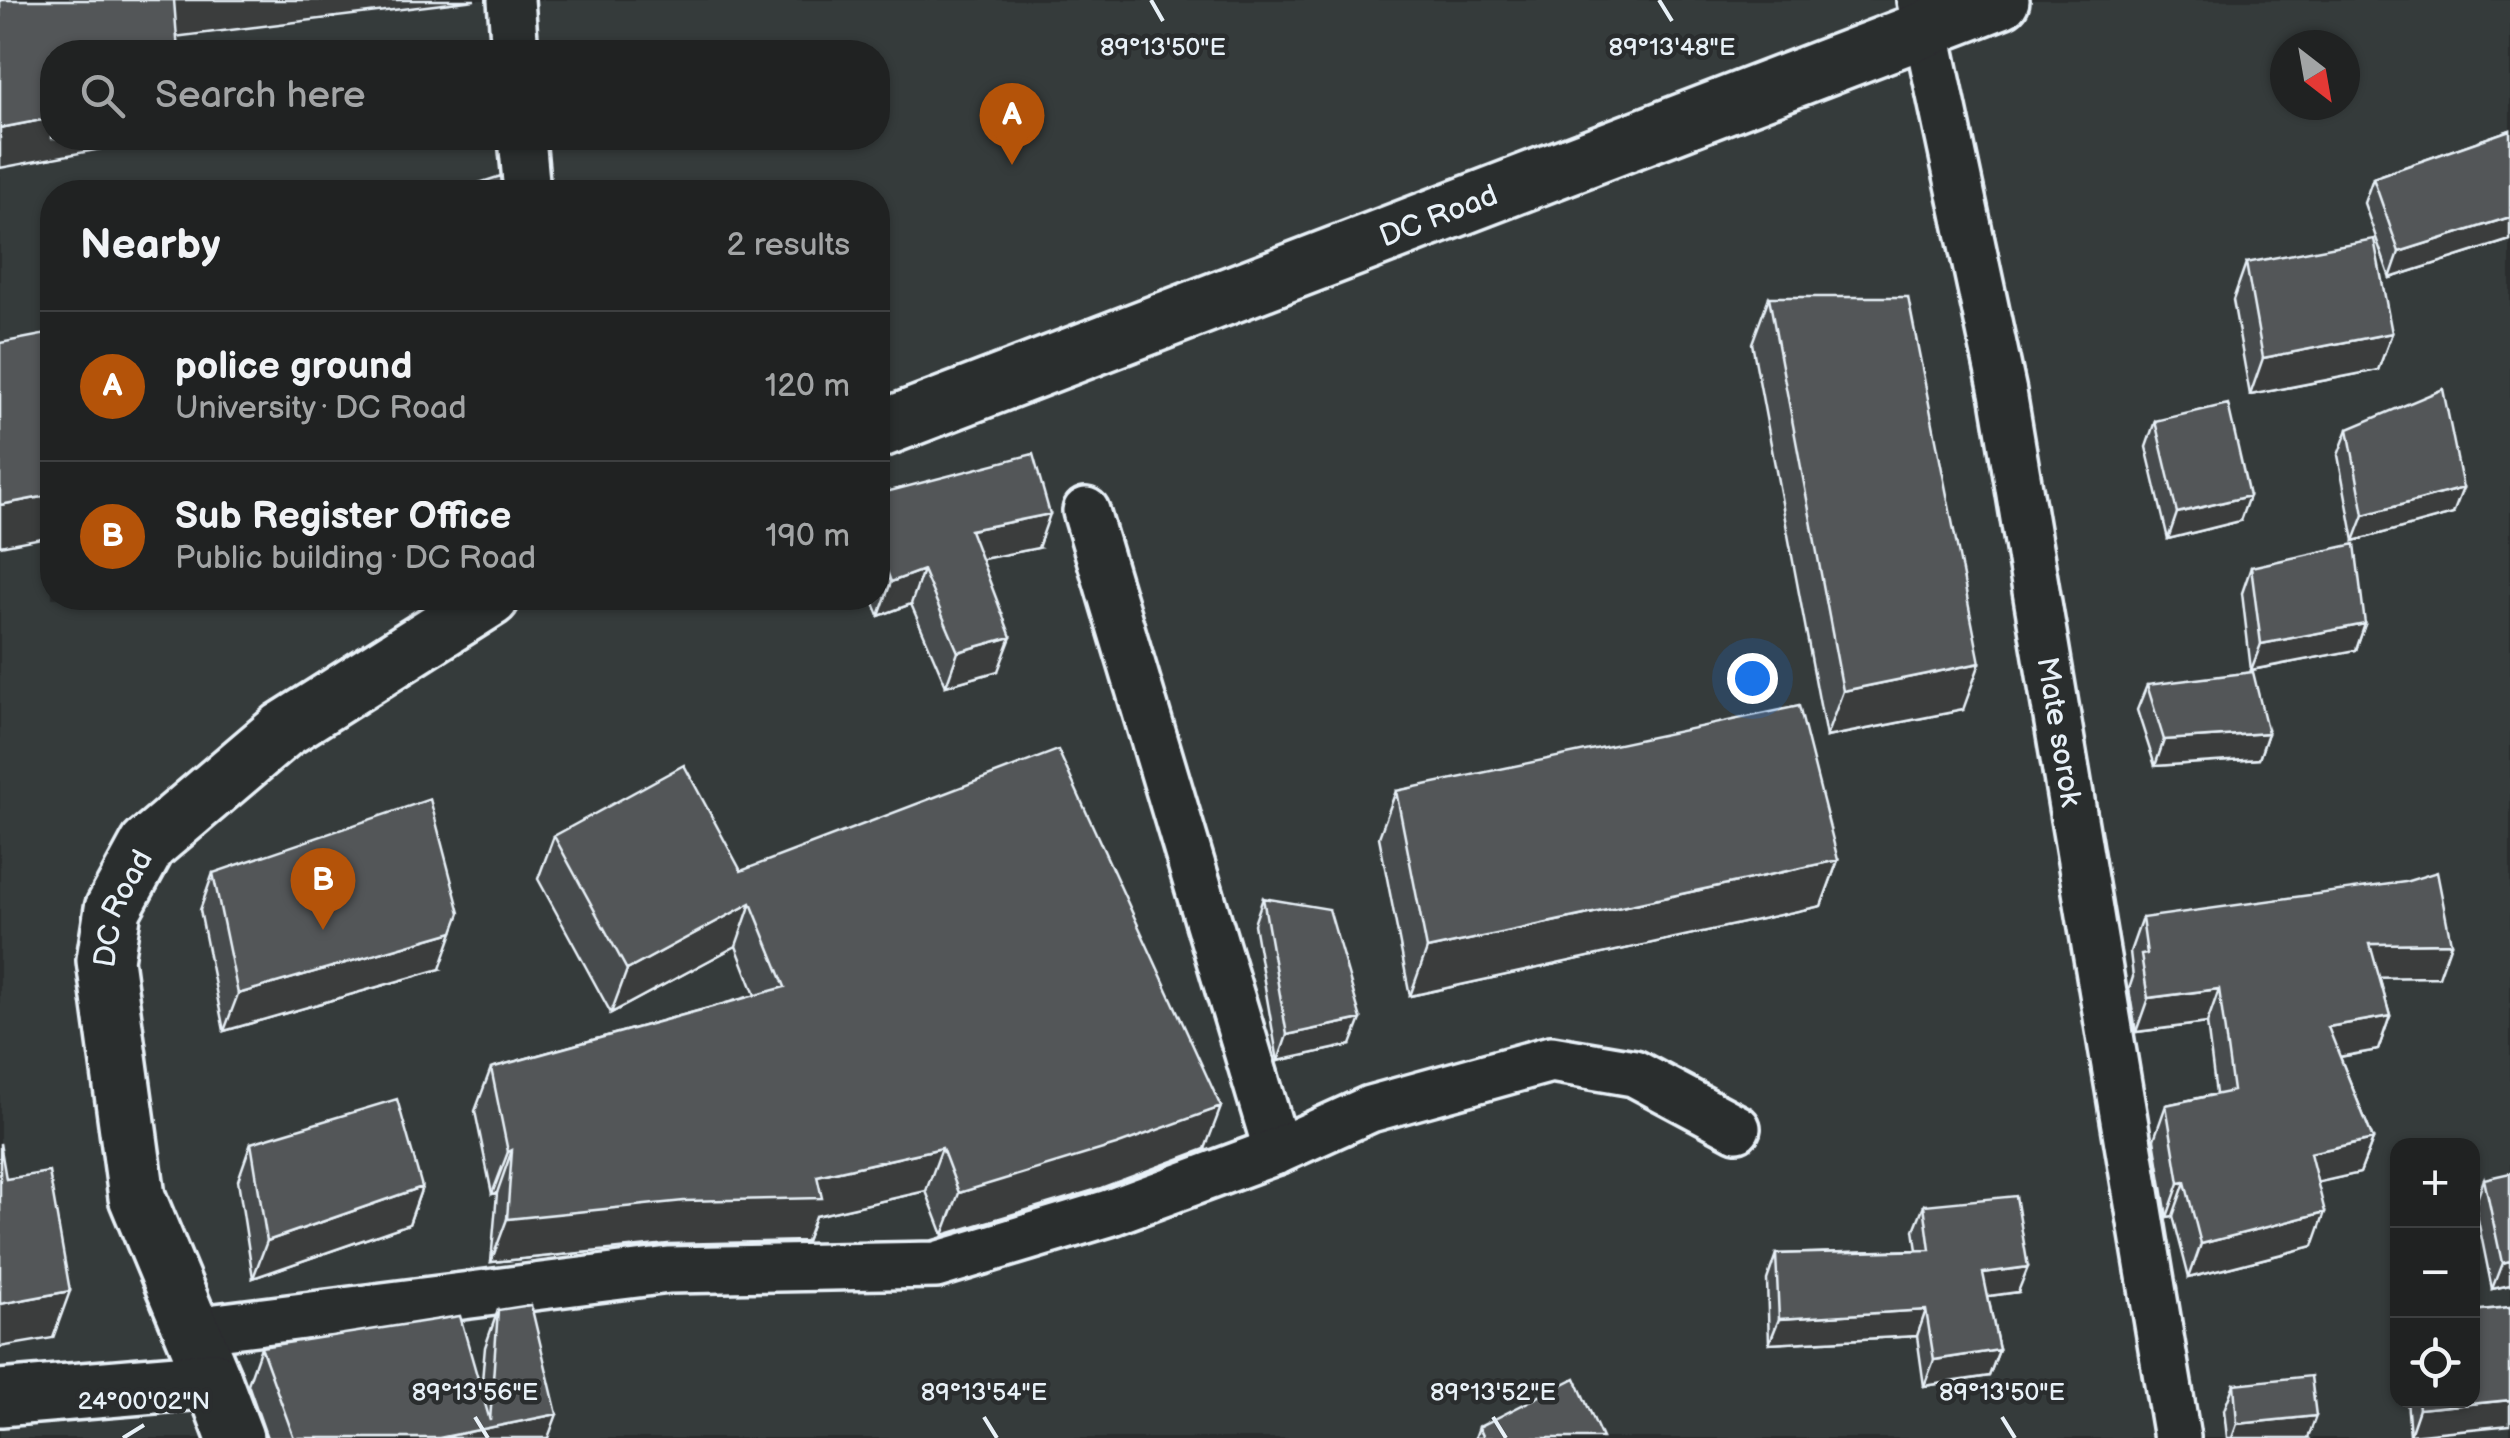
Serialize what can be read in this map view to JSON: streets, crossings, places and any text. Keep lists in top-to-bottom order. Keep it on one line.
{"streets":{"main road":["DC Road"],"street":["Mate sorok"]},"crossings":[["DC Road","Mate sorok"]],"north":"bottom right","page":{"search":"Search here","pins":["A","B"],"heading":["Nearby","2 results"],"list":[{"mark":"A","name":"police ground","note":"University · DC Road","value":"120 m"},{"mark":"B","name":"Sub Register Office","note":"Public building · DC Road","value":"190 m"}],"map_buttons":["+","−"]},"coordinates":["89°13'50\"E","89°13'48\"E","89°13'56\"E","89°13'54\"E","89°13'52\"E","24°00'02\"N"]}
